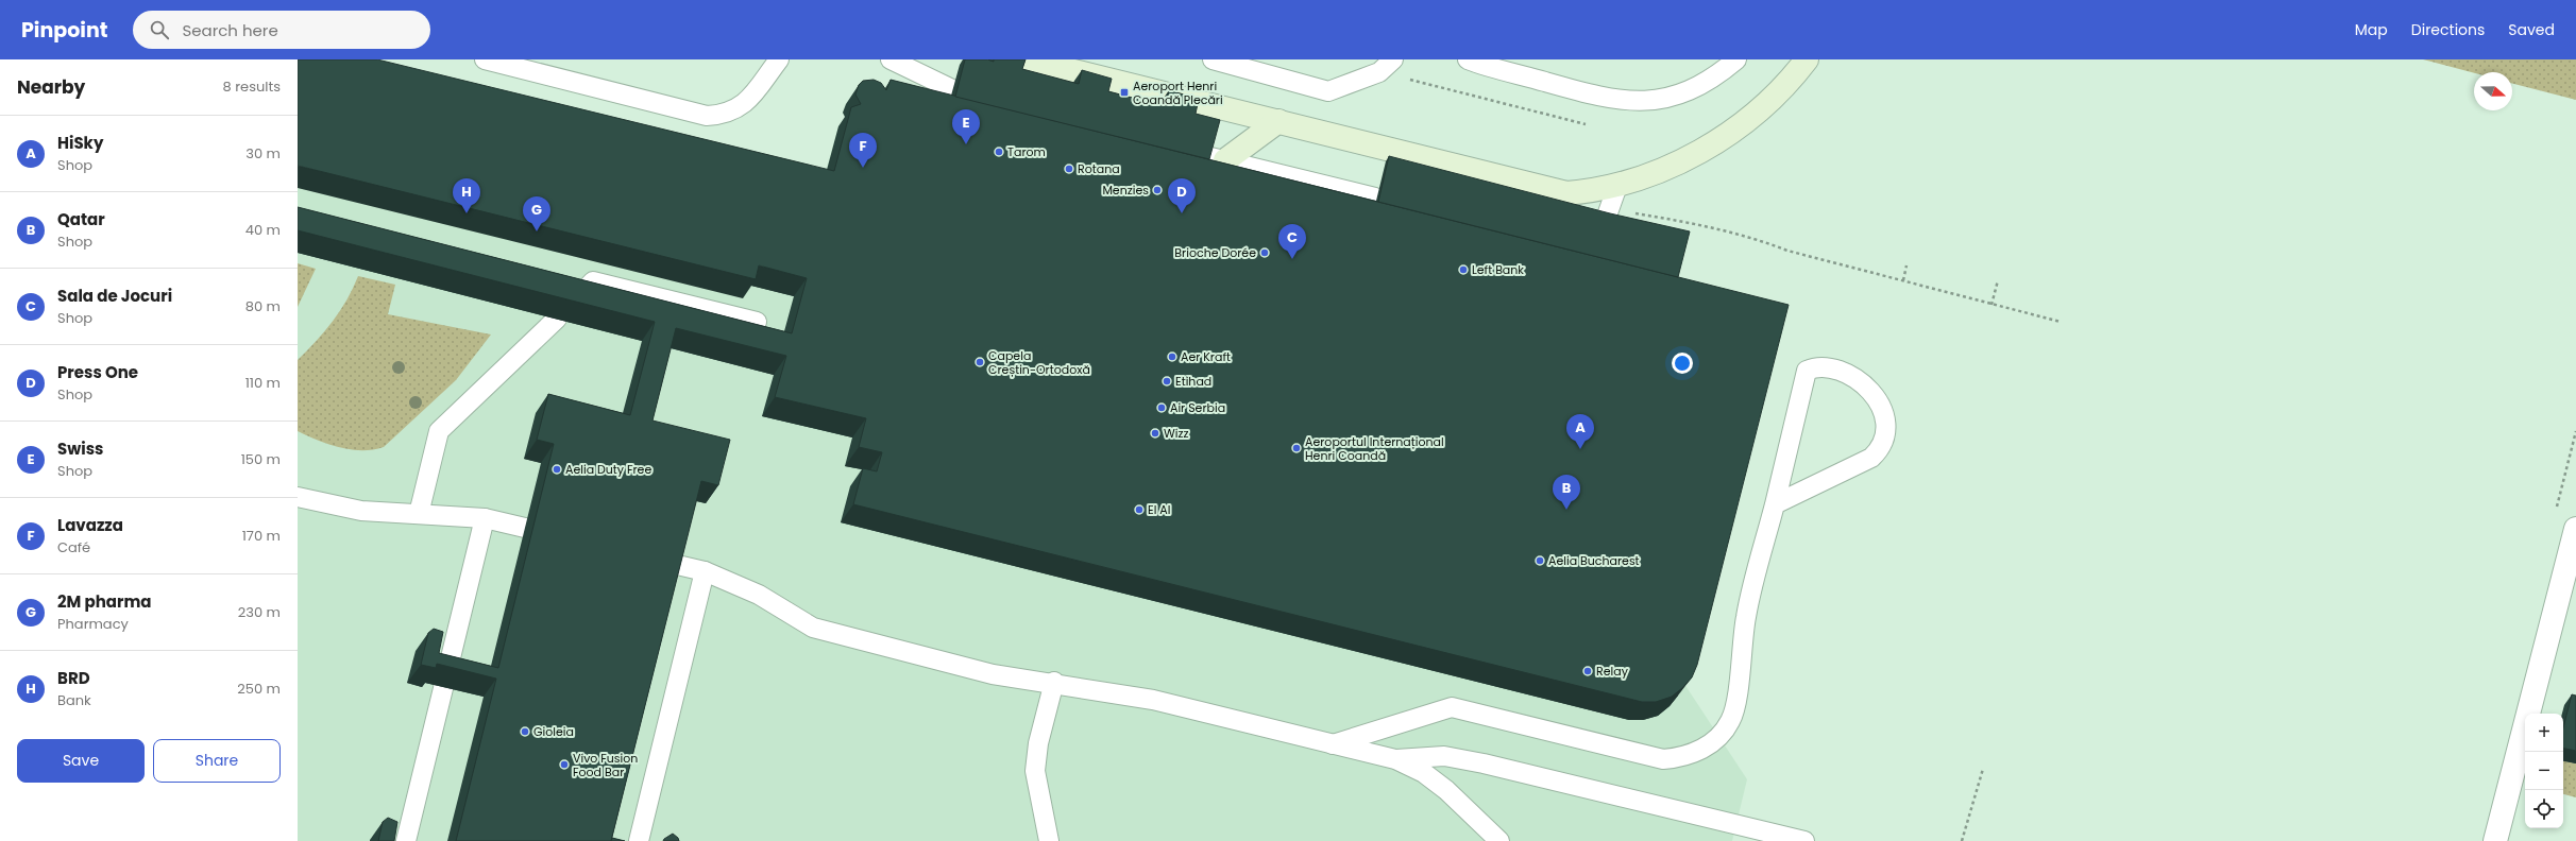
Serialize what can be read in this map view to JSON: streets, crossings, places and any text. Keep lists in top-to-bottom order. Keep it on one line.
{"places":{"transit":["Aeroport Henri Coandă Plecări"],"other":["Tarom","Rotana","Menzies","Brioche Dorée","Left Bank","Aer Kraft","Capela Creștin-Ortodoxă","Etihad","Air Serbia","Wizz","Aeroportul Internațional Henri Coandă","Aelia Duty Free","El Al","Aelia Bucharest","Relay","Gioleia","Vivo Fusion Food Bar"]},"north":"right","page":{"header":"Pinpoint","search":"Search here","nav":["Map","Directions","Saved"],"heading":["Nearby","8 results"],"pins":["E","F","D","H","G","C","A","B"],"list":[{"mark":"A","name":"HiSky","note":"Shop","value":"30 m"},{"mark":"B","name":"Qatar","note":"Shop","value":"40 m"},{"mark":"C","name":"Sala de Jocuri","note":"Shop","value":"80 m"},{"mark":"D","name":"Press One","note":"Shop","value":"110 m"},{"mark":"E","name":"Swiss","note":"Shop","value":"150 m"},{"mark":"F","name":"Lavazza","note":"Café","value":"170 m"},{"mark":"G","name":"2M pharma","note":"Pharmacy","value":"230 m"},{"mark":"H","name":"BRD","note":"Bank","value":"250 m"}],"map_buttons":["+","−"],"buttons":["Save","Share"]}}
